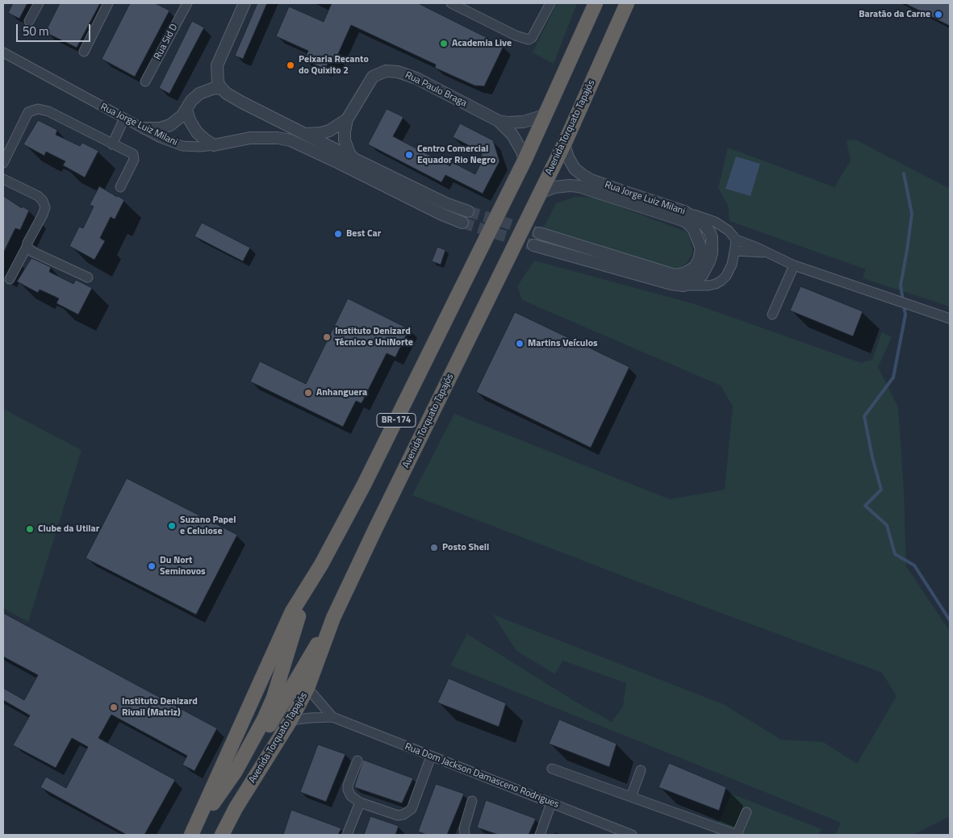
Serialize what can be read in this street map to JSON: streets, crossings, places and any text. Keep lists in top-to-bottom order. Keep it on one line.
{"streets":{"highway":["Avenida Torquato Tapajós","BR-174"],"street":["Rua Sid D","Rua Paulo Braga","Rua Jorge Luiz Milani","Rua Dom Jackson Damasceno Rodrigues"]},"crossings":[["Rua Paulo Braga","BR-174"],["Rua Jorge Luiz Milani","Avenida Torquato Tapajós"],["Avenida Torquato Tapajós","Rua Dom Jackson Damasceno Rodrigues"]],"places":["Baratão da Carne","Academia Live","Peixaria Recanto do Quixito 2","Centro Comercial Equador Rio Negro","Best Car","Instituto Denizard Técnico e UniNorte","Martins Veículos","Anhanguera","Suzano Papel e Celulose","Clube da Utilar","Posto Shell","Du Nort Seminovos","Instituto Denizard Rivail (Matriz)"],"scale_bar":"50 m"}
